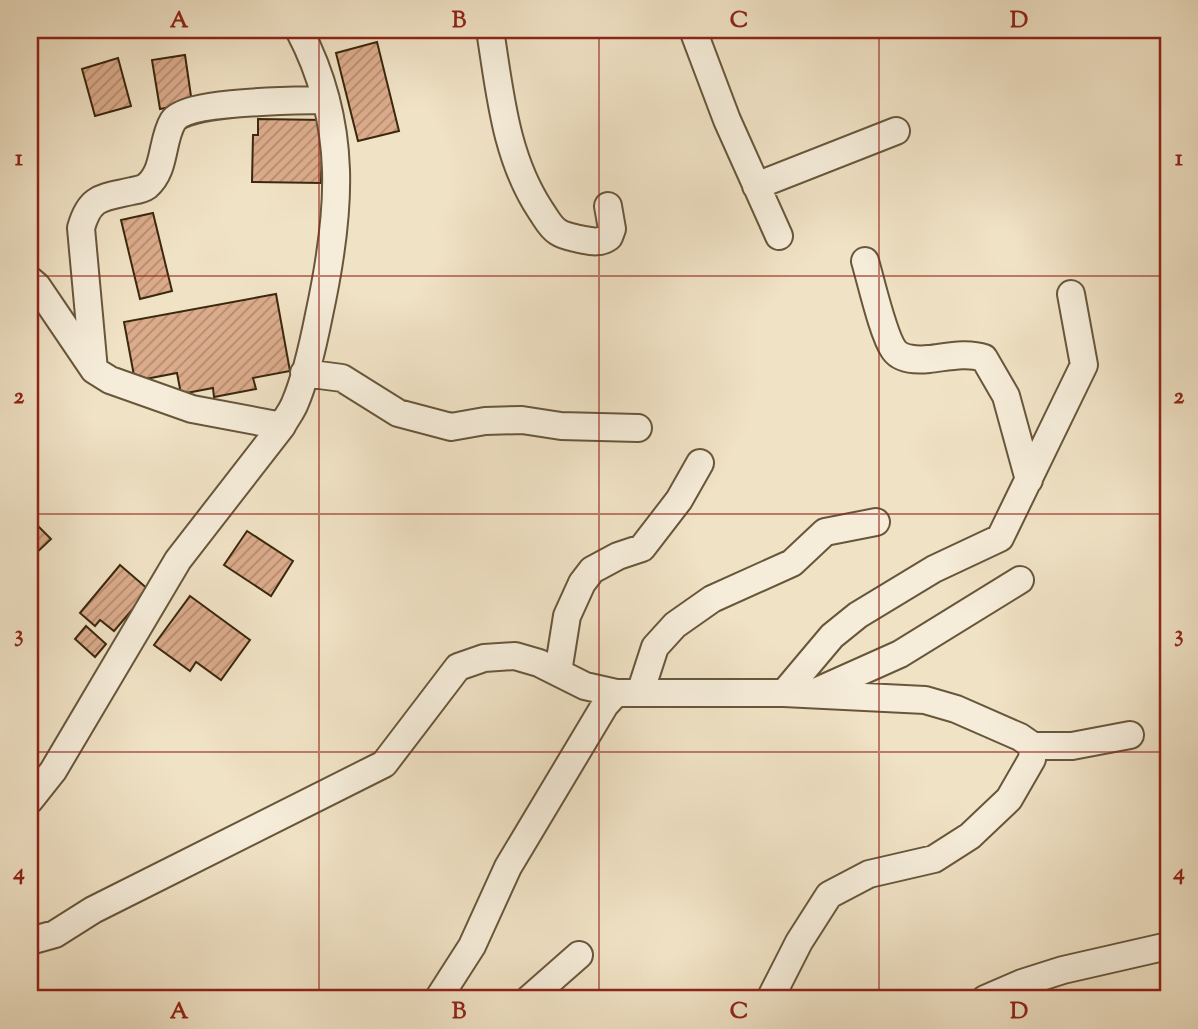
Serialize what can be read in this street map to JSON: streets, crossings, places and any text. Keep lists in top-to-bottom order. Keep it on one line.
{"grid":{"columns":["A","B","C","D"],"rows":["1","2","3","4"]}}
